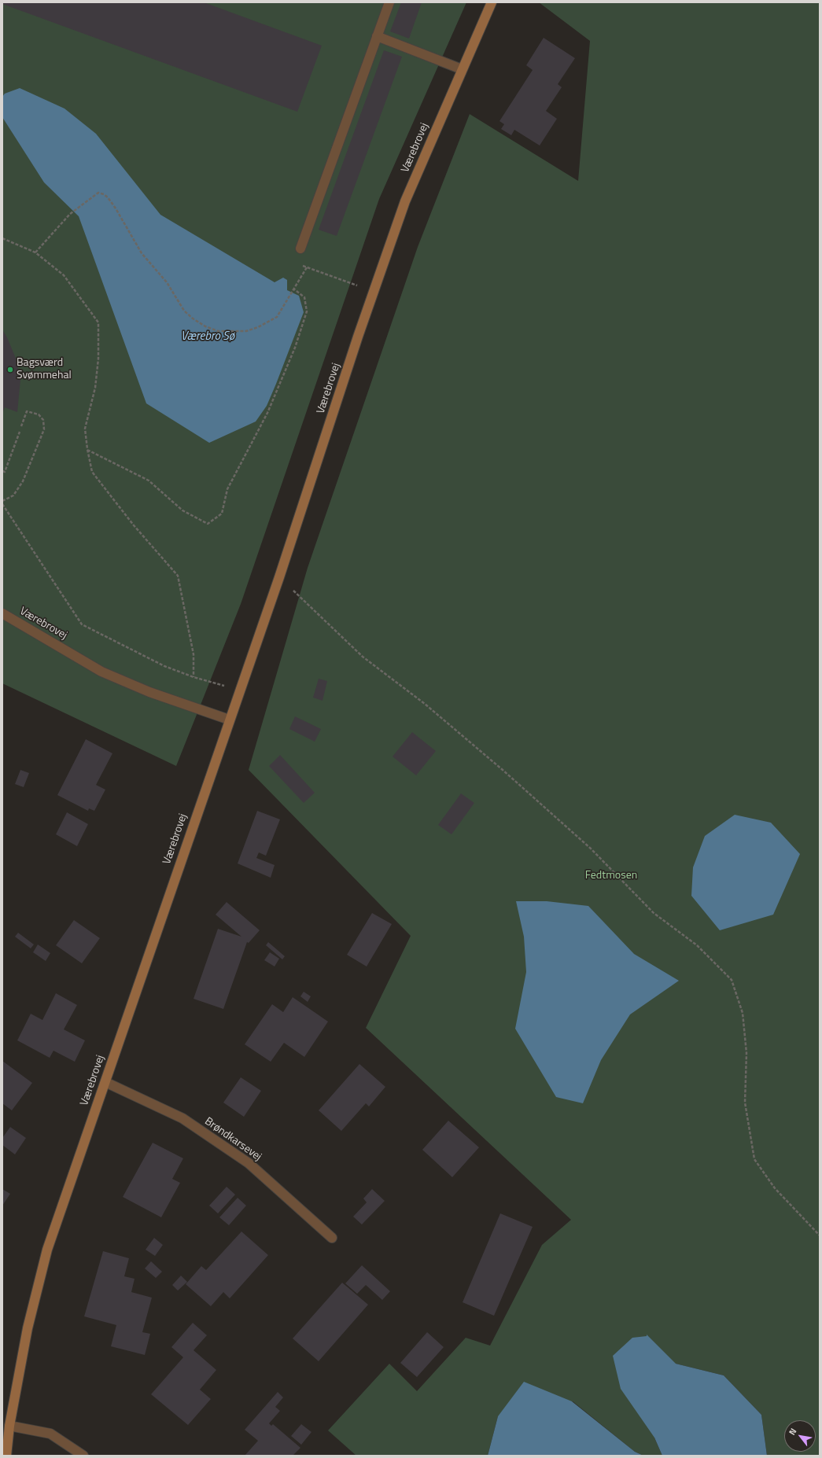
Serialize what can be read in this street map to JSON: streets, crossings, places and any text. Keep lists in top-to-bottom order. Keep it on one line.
{"streets":{"street":["Værebrovej","Brøndkarsevej"]},"crossings":[["Værebrovej","Brøndkarsevej"]],"water":["Værebro Sø"],"parks":["Fedtmosen"],"places":["Bagsværd Svømmehal"],"north":"top left"}
